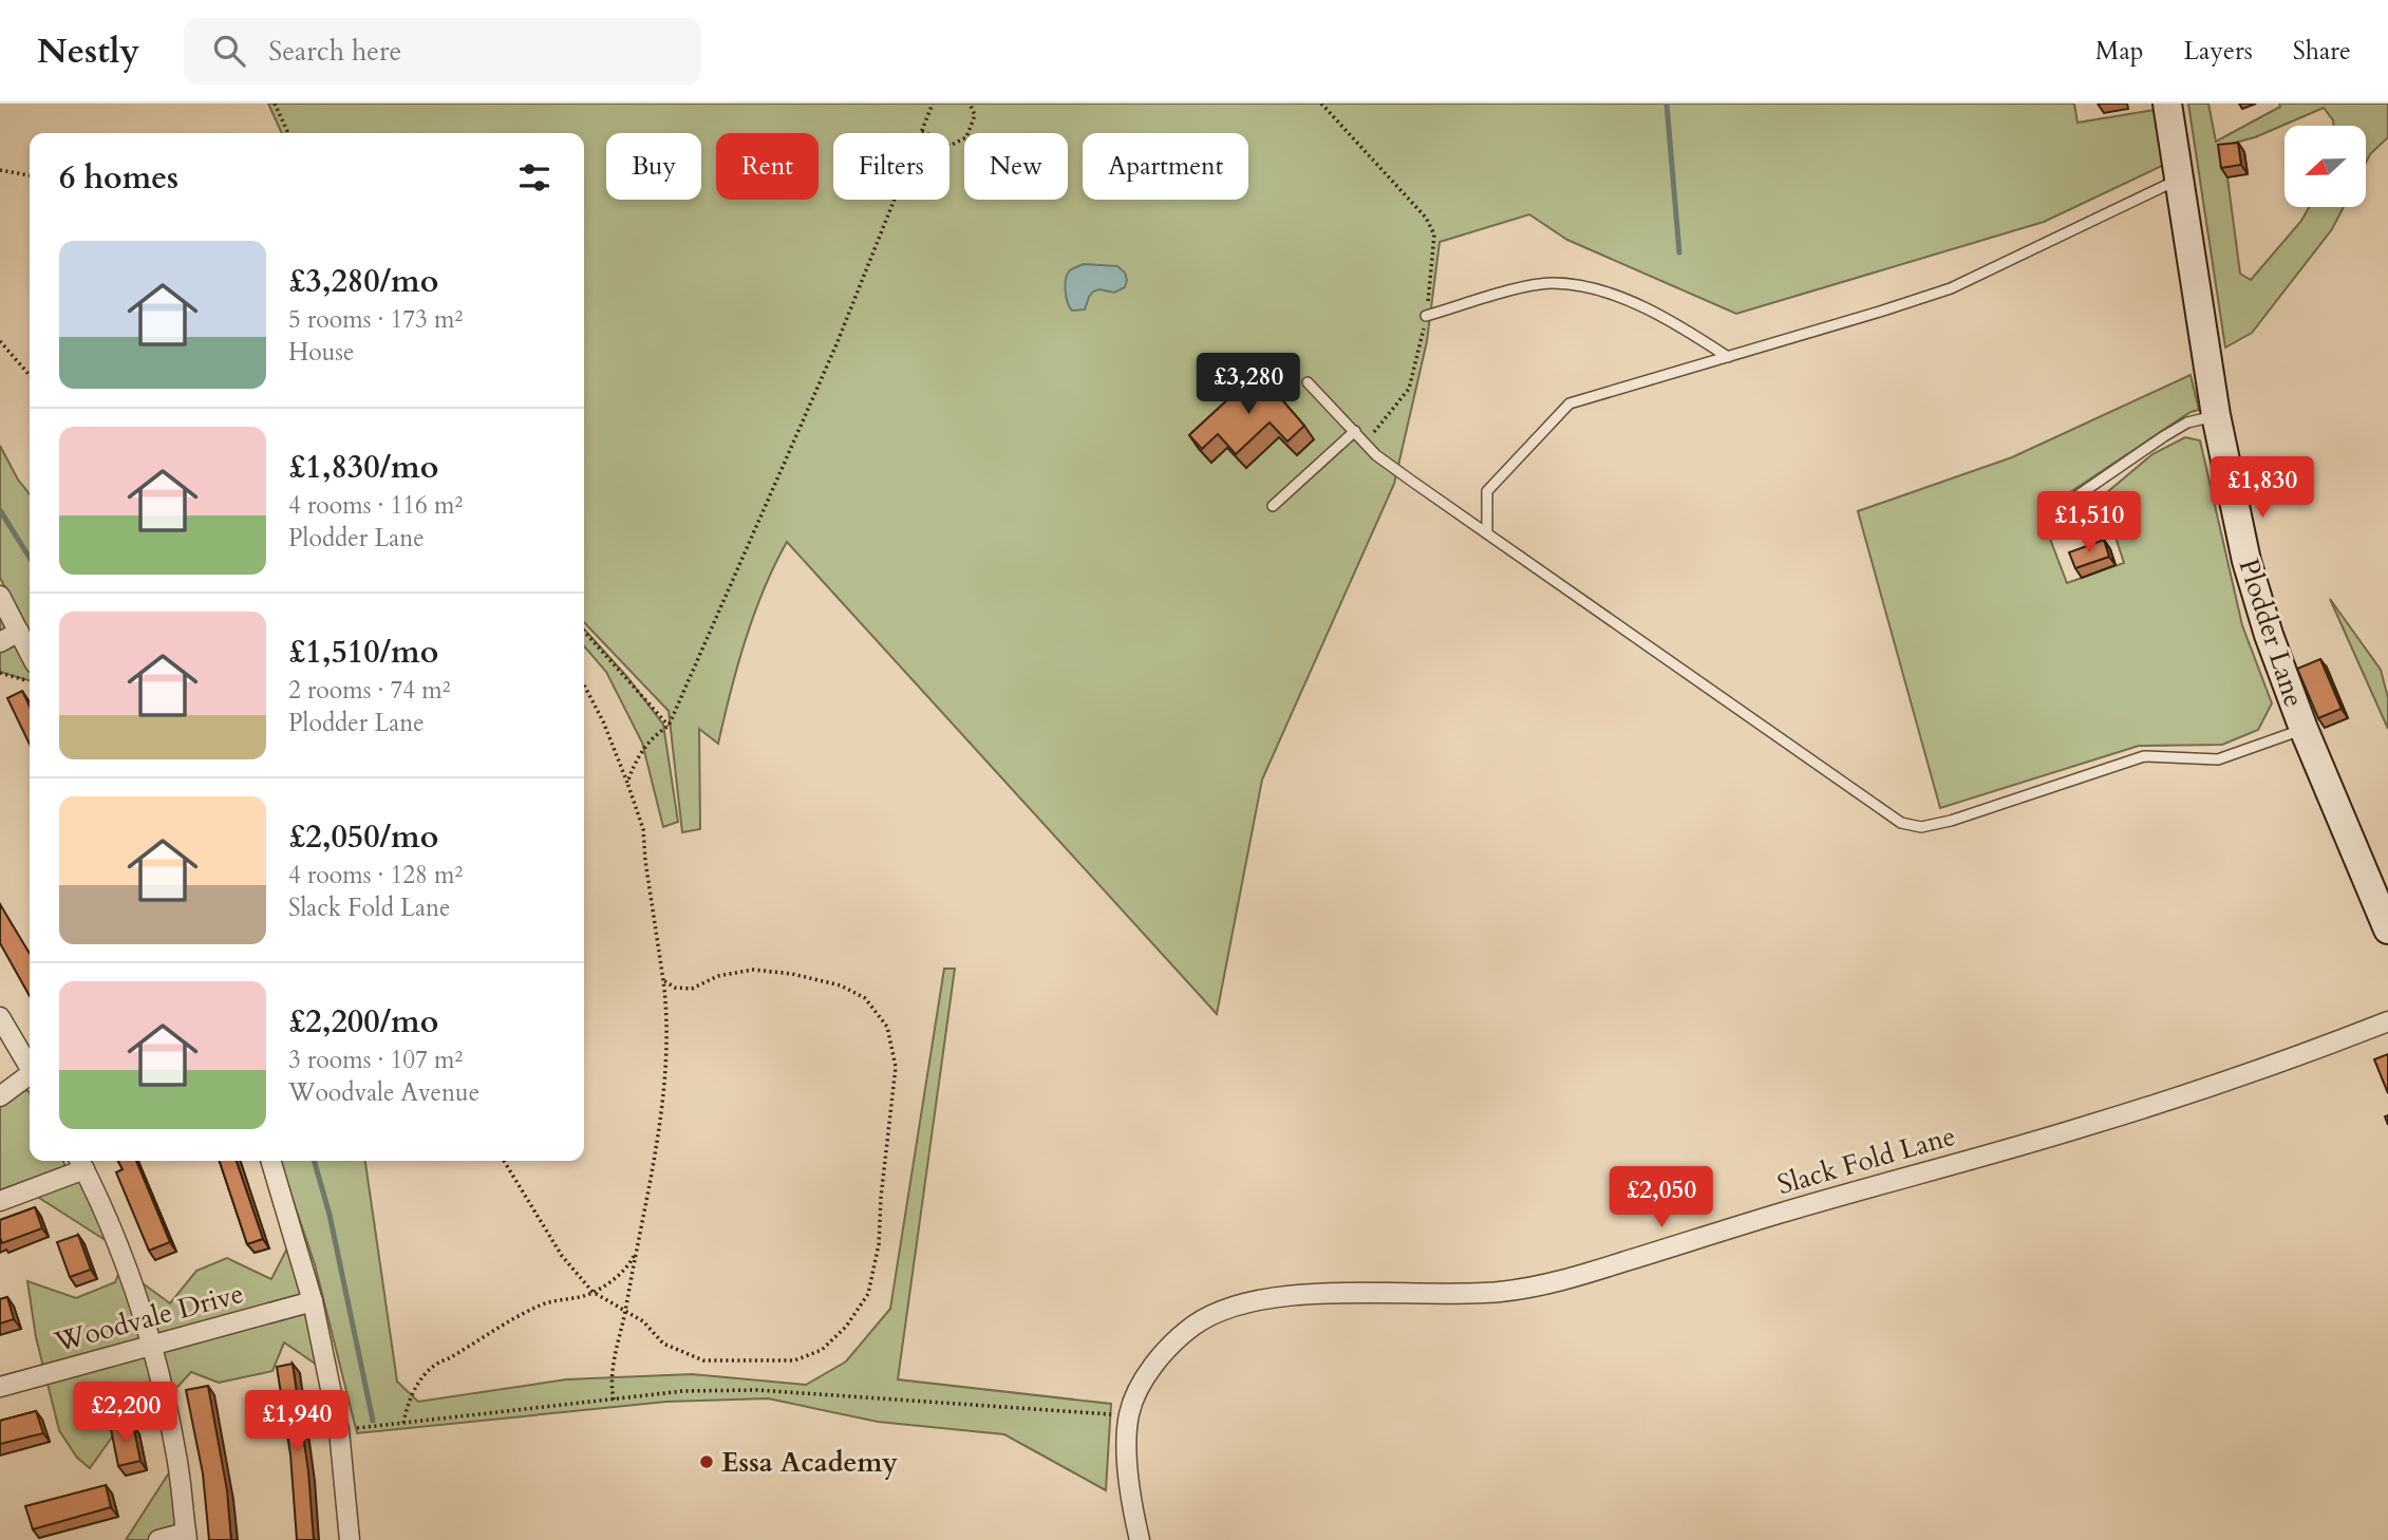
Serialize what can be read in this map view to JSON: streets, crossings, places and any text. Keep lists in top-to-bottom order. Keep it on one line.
{"streets":{"main road":["Plodder Lane"],"street":["Slack Fold Lane","Woodvale Drive"]},"places":["Essa Academy"],"north":"left","page":{"header":"Nestly","search":"Search here","nav":["Map","Layers","Share"],"chip":["Buy","Rent","Filters","New","Apartment"],"heading":"6 homes","list":[{"name":"£3,280/mo","note":"5 rooms · 173 m² · House"},{"name":"£1,830/mo","note":"4 rooms · 116 m² · Plodder Lane"},{"name":"£1,510/mo","note":"2 rooms · 74 m² · Plodder Lane"},{"name":"£2,050/mo","note":"4 rooms · 128 m² · Slack Fold Lane"},{"name":"£2,200/mo","note":"3 rooms · 107 m² · Woodvale Avenue"}],"price":["£3,280","£1,830","£1,510","£2,050","£2,200","£1,940"]}}
